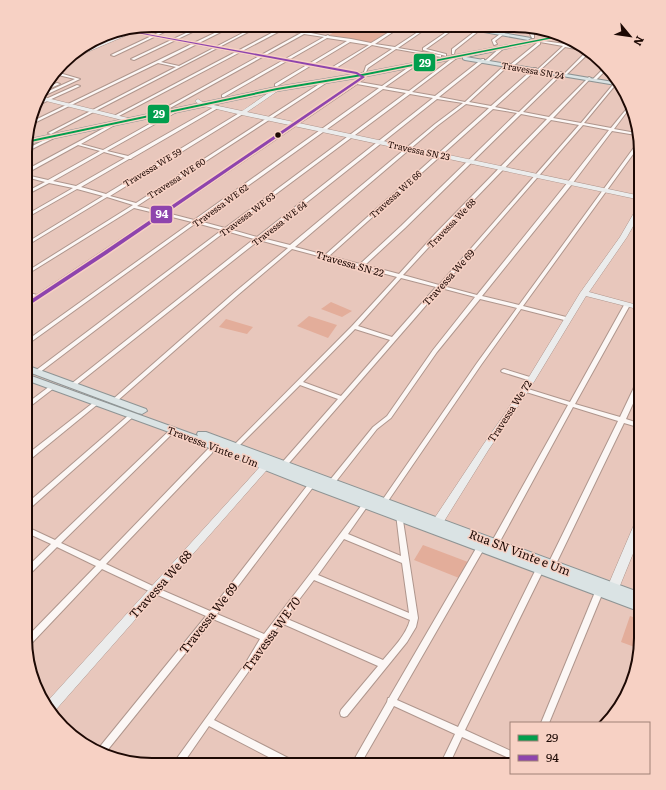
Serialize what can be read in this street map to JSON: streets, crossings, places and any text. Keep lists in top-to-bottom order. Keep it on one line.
{"streets":{"main road":["Travessa SN 24","Travessa SN 23","Travessa WE 59","Travessa We 68","Travessa We 72","Travessa Vinte e Um","Rua SN Vinte e Um"],"street":["Travessa WE 60","Travessa WE 66","Travessa WE 62","Travessa WE 63","Travessa WE 64","Travessa SN 22","Travessa We 69","Travessa WE 70"]},"crossings":[["Travessa SN 24","Travessa WE 66"],["Travessa SN 24","Travessa WE 63"],["Travessa SN 24","Travessa WE 64"],["Travessa SN 23","Travessa WE 59"],["Travessa SN 23","Travessa WE 60"],["Travessa SN 23","Travessa WE 66"],["Travessa SN 23","Travessa WE 62"],["Travessa SN 23","Travessa WE 63"],["Travessa SN 23","Travessa WE 64"],["Travessa SN 23","Travessa We 68"],["Travessa SN 23","Travessa We 69"],["Travessa WE 59","Travessa SN 22"],["Travessa WE 60","Travessa SN 22"],["Travessa WE 66","Travessa SN 22"],["Travessa WE 62","Travessa SN 22"],["Travessa WE 63","Travessa SN 22"],["Travessa WE 63","Travessa Vinte e Um"],["Travessa WE 64","Travessa SN 22"],["Travessa WE 64","Travessa Vinte e Um"],["Travessa We 68","Travessa SN 22"],["Travessa We 68","Travessa Vinte e Um"],["Travessa SN 22","Travessa We 69"],["Travessa SN 22","Travessa We 72"],["Travessa We 69","Travessa Vinte e Um"],["Travessa We 72","Rua SN Vinte e Um"],["Travessa Vinte e Um","Rua SN Vinte e Um"],["Travessa Vinte e Um","Travessa WE 70"]],"lines":["transit line 94","transit line 29"],"legend":["29","94"],"north":"bottom right"}
